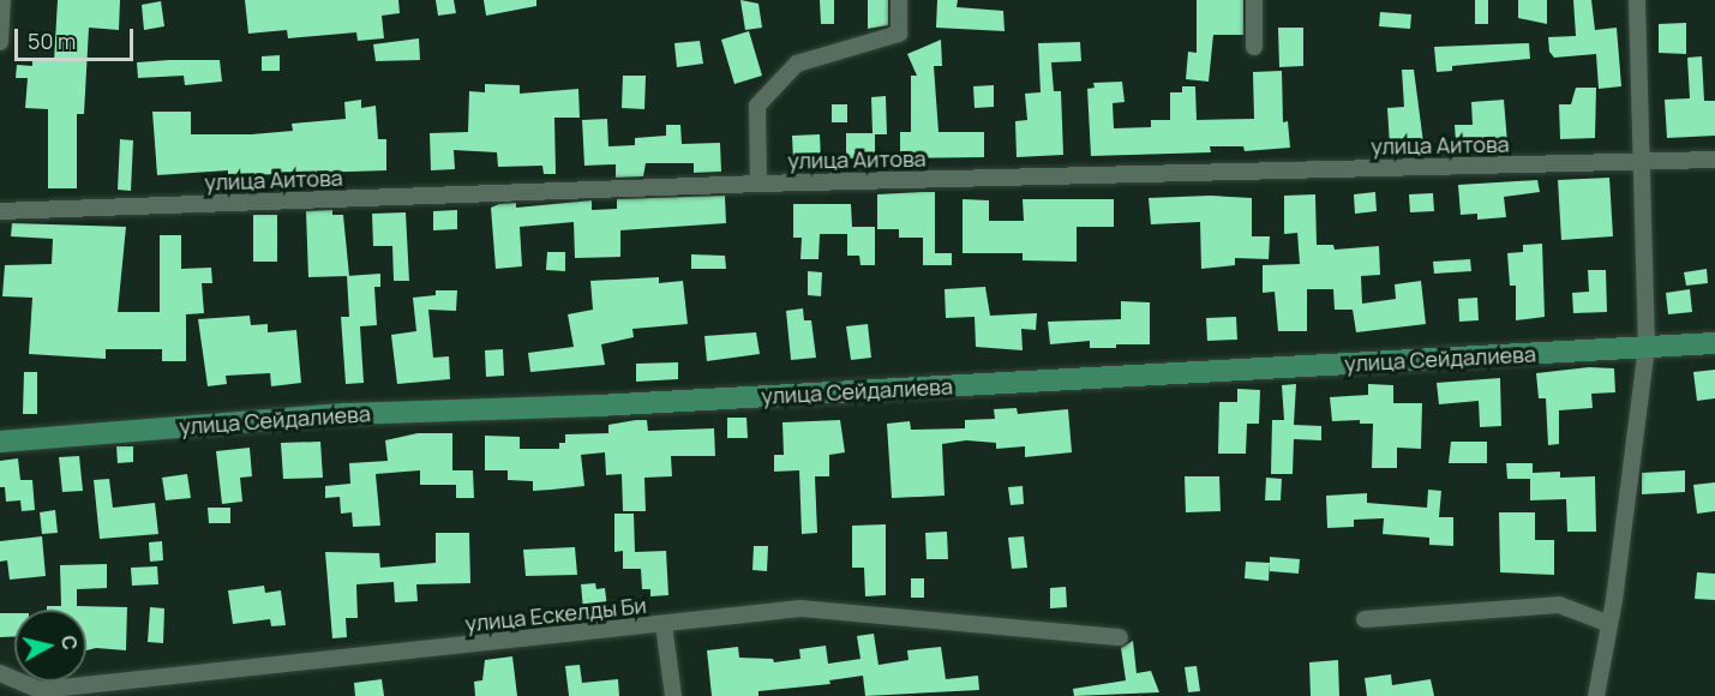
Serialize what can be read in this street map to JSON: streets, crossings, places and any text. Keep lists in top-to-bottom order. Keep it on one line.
{"streets":{"main road":["улица Сейдалиева"],"street":["улица Аитова","улица Ескелды Би"]},"scale_bar":"50 m","north":"right"}
